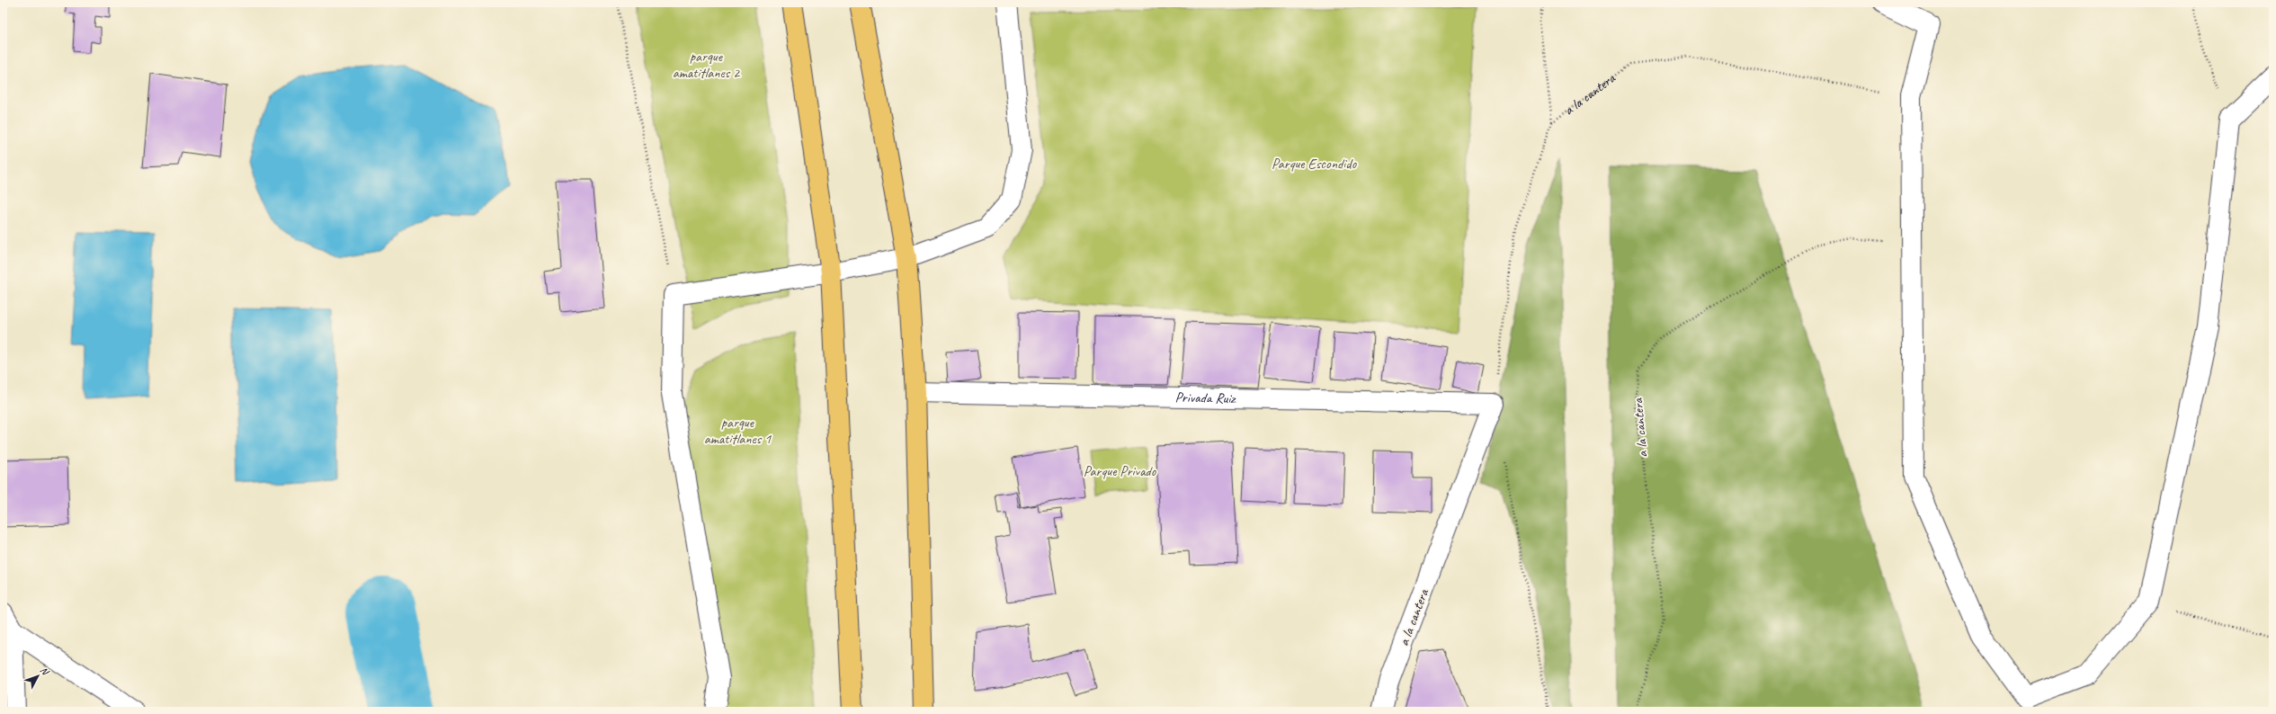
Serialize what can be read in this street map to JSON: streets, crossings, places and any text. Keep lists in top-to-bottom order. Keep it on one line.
{"streets":{"street":["a la cantera","Privada Ruiz"]},"crossings":[["a la cantera","Privada Ruiz"]],"parks":["parque amatitlanes 2","Parque Escondido","parque amatitlanes 1","Parque Privado"],"north":"top right"}
